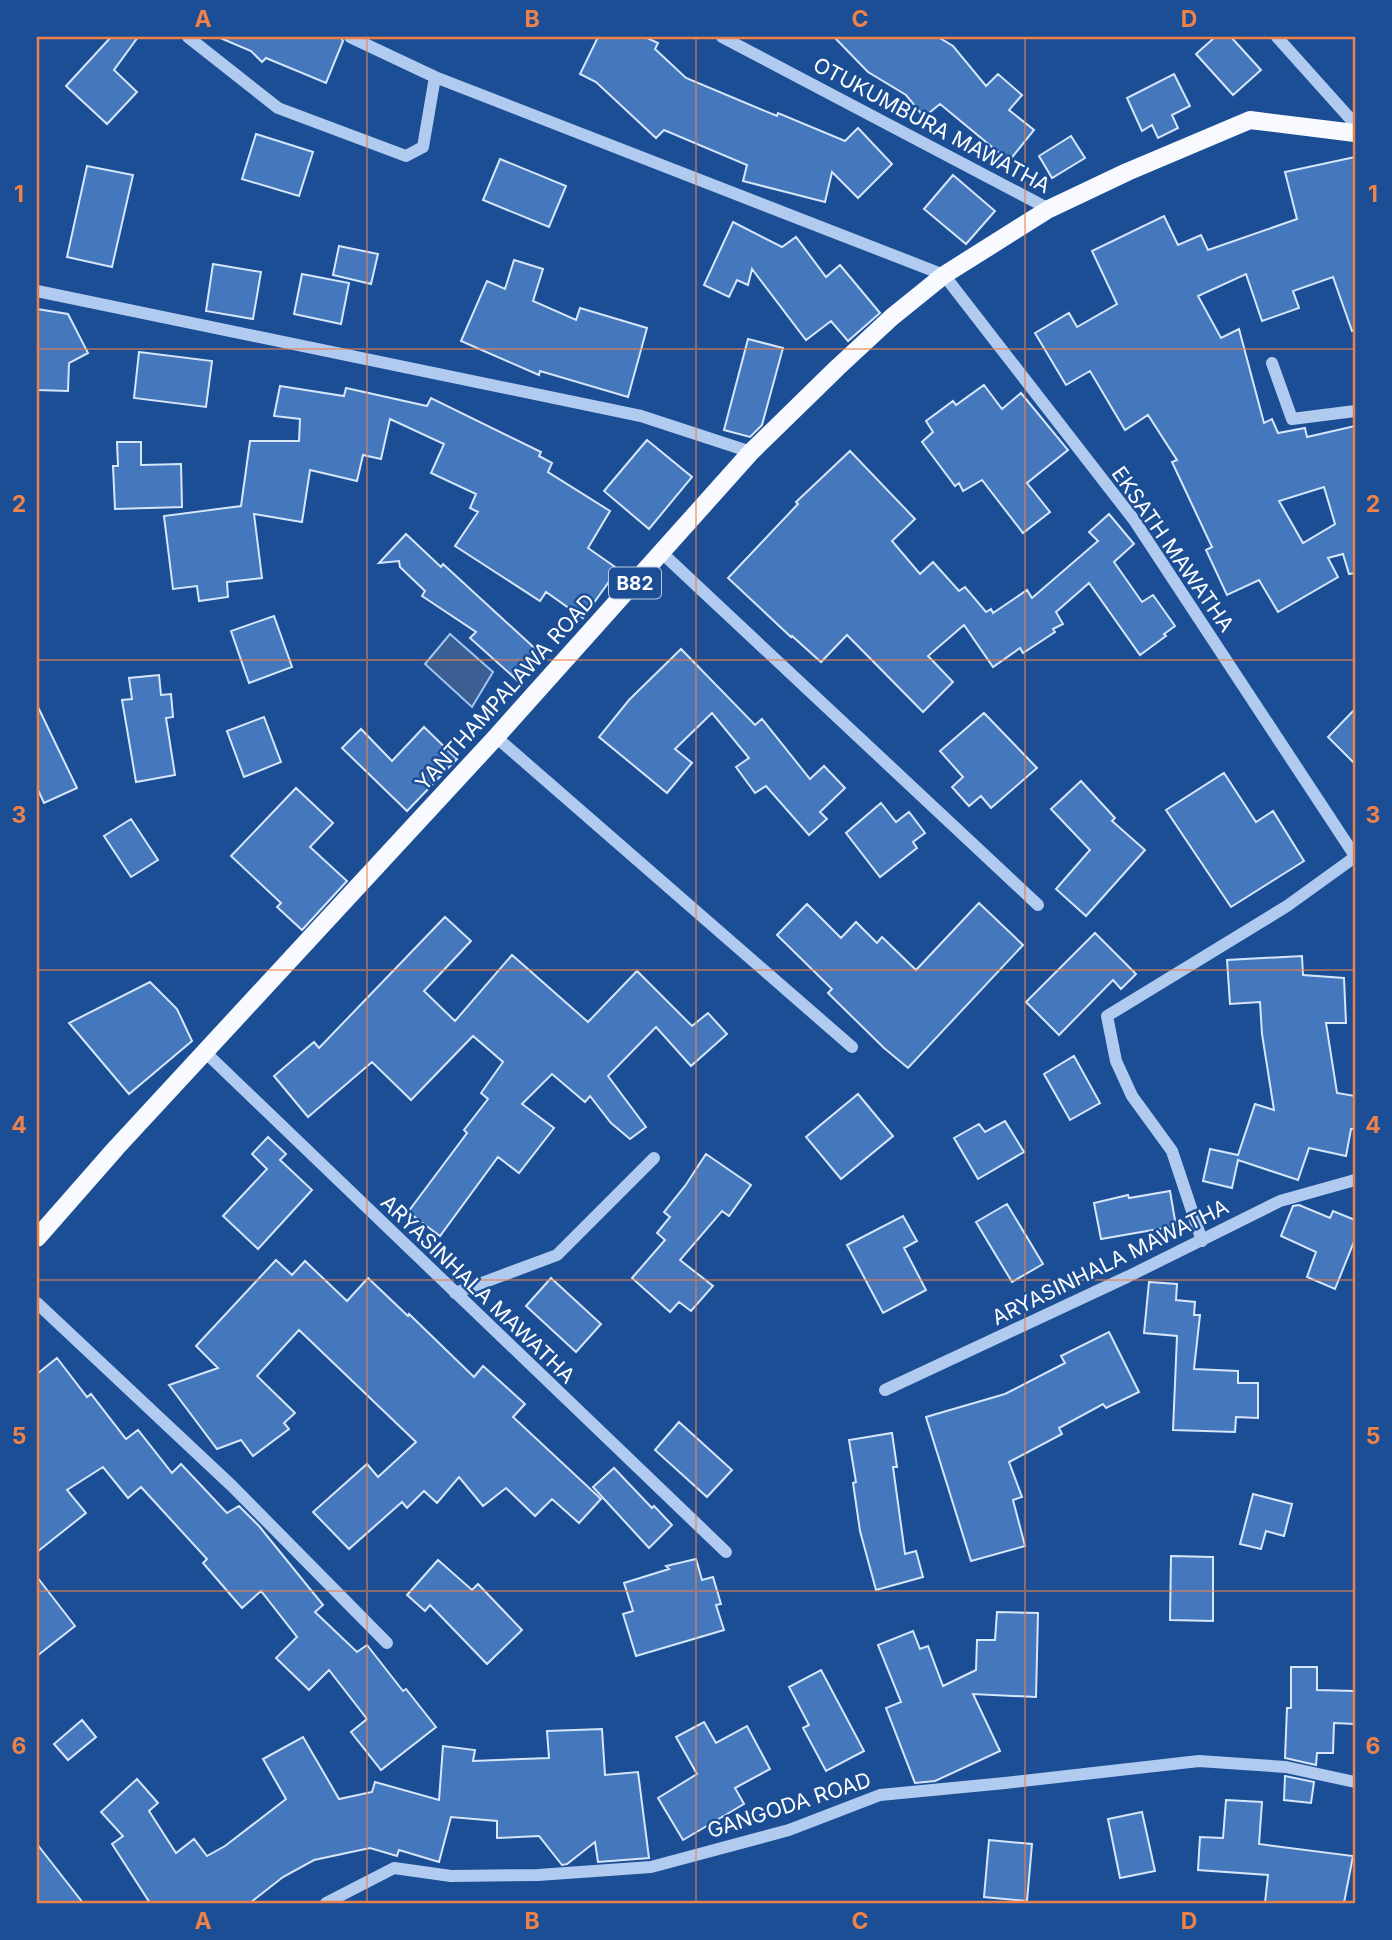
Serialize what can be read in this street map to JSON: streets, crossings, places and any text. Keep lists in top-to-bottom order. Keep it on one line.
{"streets":{"main road":["B82","YANTHAMPALAWA ROAD"],"street":["OTUKUMBURA MAWATHA","EKSATH MAWATHA","ARYASINHALA MAWATHA","GANGODA ROAD"]},"crossings":[["OTUKUMBURA MAWATHA","YANTHAMPALAWA ROAD"],["EKSATH MAWATHA","YANTHAMPALAWA ROAD"],["EKSATH MAWATHA","ARYASINHALA MAWATHA"],["YANTHAMPALAWA ROAD","ARYASINHALA MAWATHA"]],"grid":{"columns":["A","B","C","D"],"rows":["1","2","3","4","5","6"]}}
